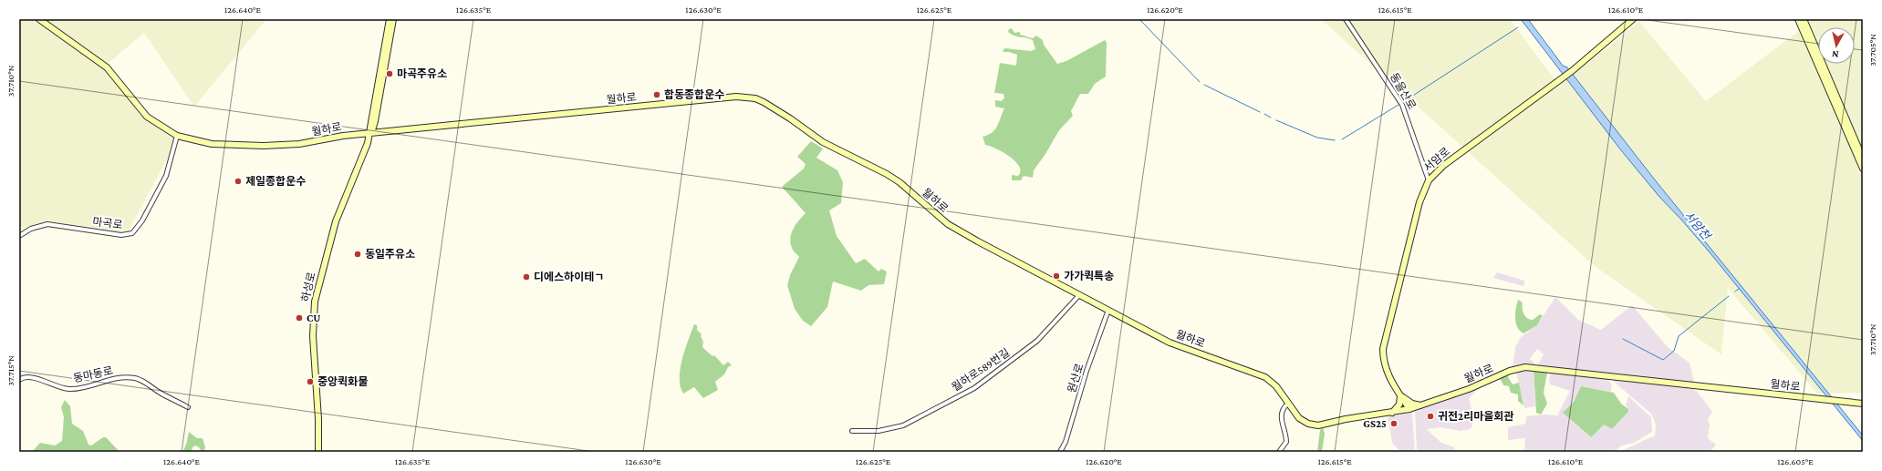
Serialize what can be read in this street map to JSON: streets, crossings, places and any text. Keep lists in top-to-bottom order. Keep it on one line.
{"streets":{"street":["동을산로","월하로","서암로","마곡로","하성로","월하로589번길","동마동로","원산로"]},"crossings":[["동을산로","서암로"],["월하로","서암로"],["월하로","마곡로"],["월하로","하성로"],["월하로","월하로589번길"],["월하로","원산로"]],"water":["서암천"],"places":["마곡주유소","합동종합운수","제일종합운수","동일주유소","가가퀵특송","디에스하이테ㄱ","CU","중앙퀵화물","귀전2리마을회관","GS25"],"north":"bottom","coordinates":["126.640°E","126.635°E","126.630°E","126.625°E","126.620°E","126.615°E","126.610°E","37.705°N","37.710°N","37.715°N","126.605°E"]}
